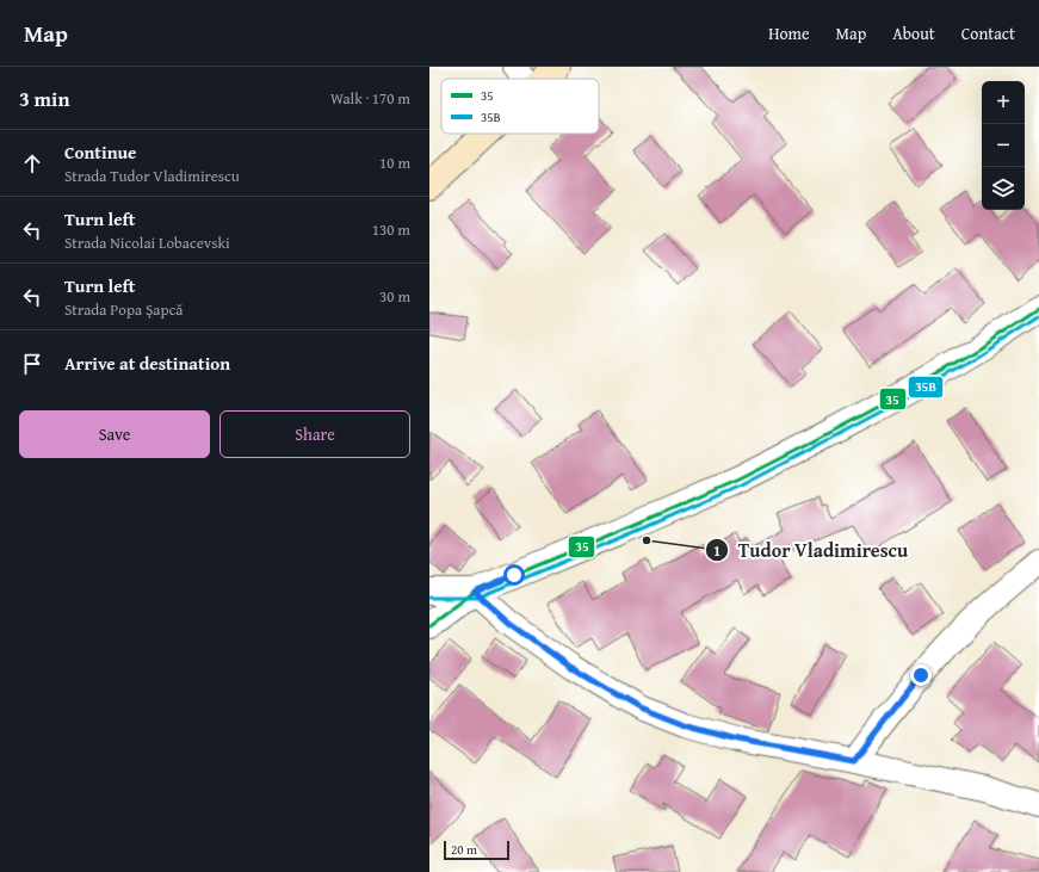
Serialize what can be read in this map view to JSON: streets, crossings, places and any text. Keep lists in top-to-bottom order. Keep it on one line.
{"places":["Tudor Vladimirescu"],"lines":["transit line 35","transit line 35B"],"legend":["35","35B"],"scale_bar":"20 m","page":{"header":"Map","nav":["Home","Map","About","Contact"],"heading":["3 min","Walk · 170 m"],"map_buttons":["+","−"],"list":[["Continue","Strada Tudor Vladimirescu","10 m"],["Turn left","Strada Nicolai Lobacevski","130 m"],["Turn left","Strada Popa Șapcă","30 m"],"Arrive at destination"],"buttons":["Save","Share"],"scale":"20 m"}}
